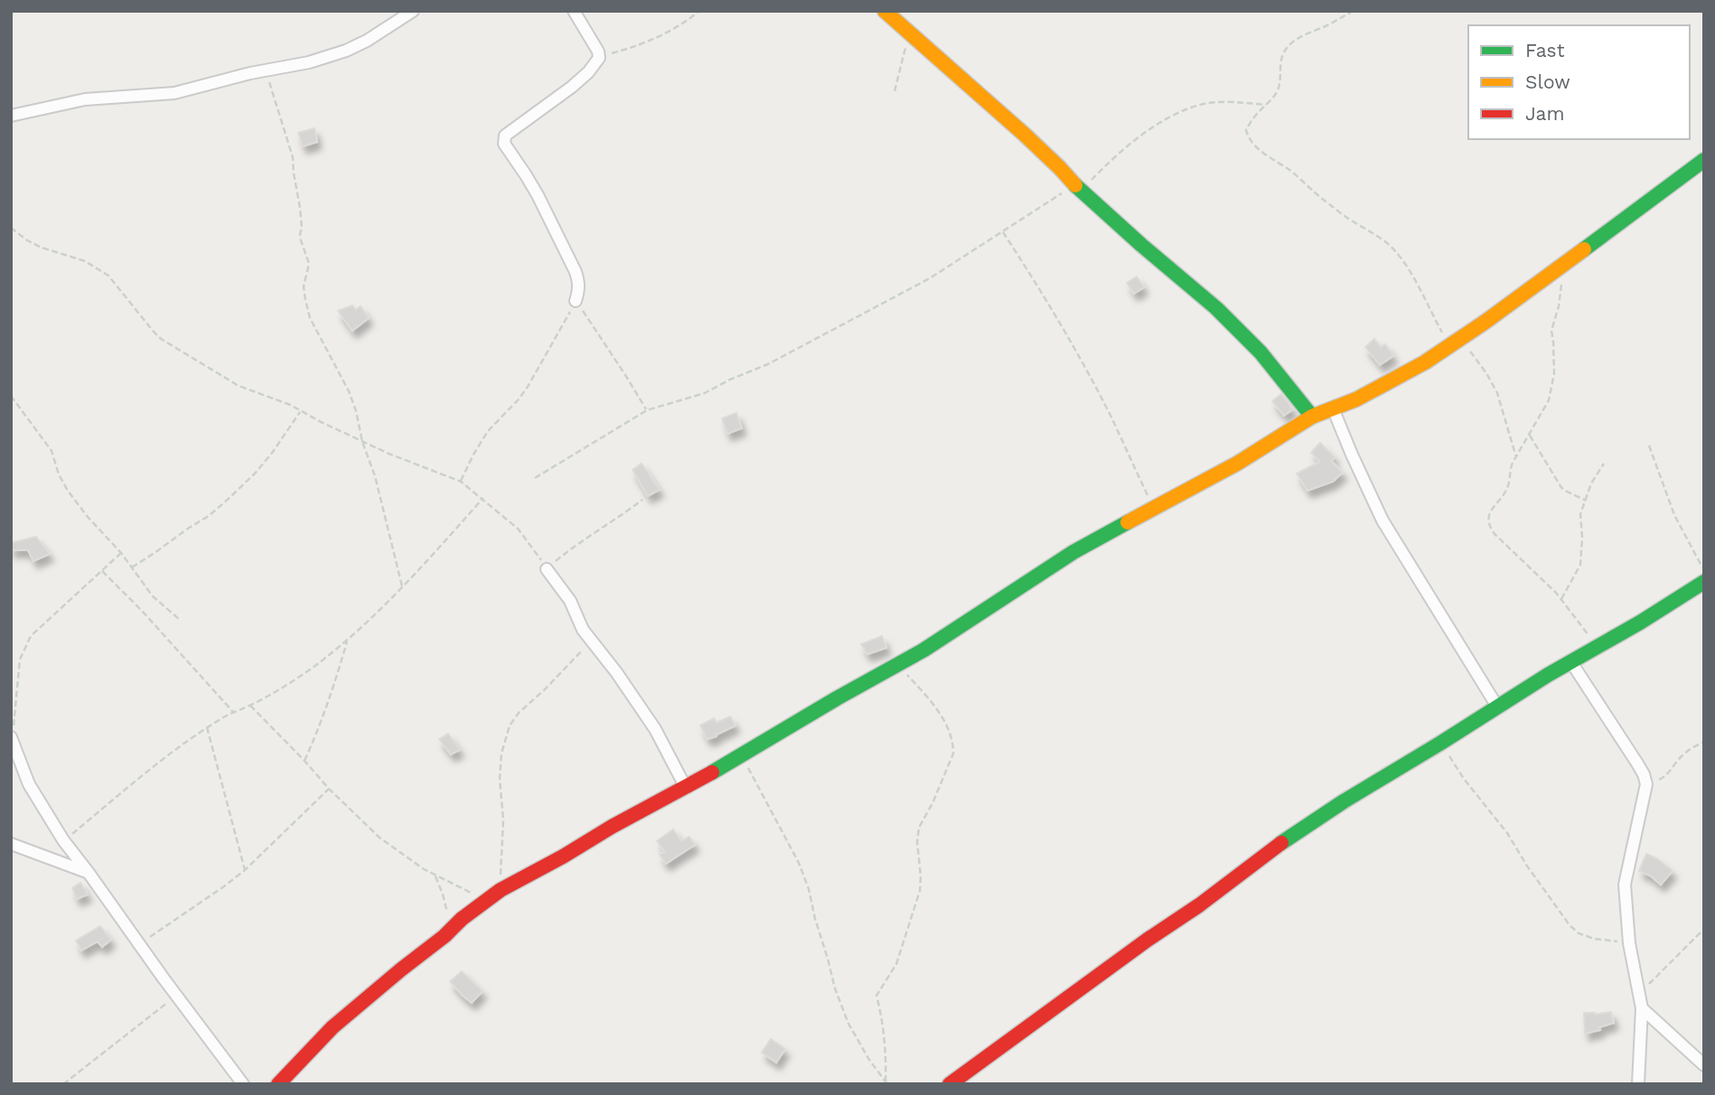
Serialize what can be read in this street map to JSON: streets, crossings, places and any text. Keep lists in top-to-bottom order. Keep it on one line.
{"legend":["Fast","Slow","Jam"]}
